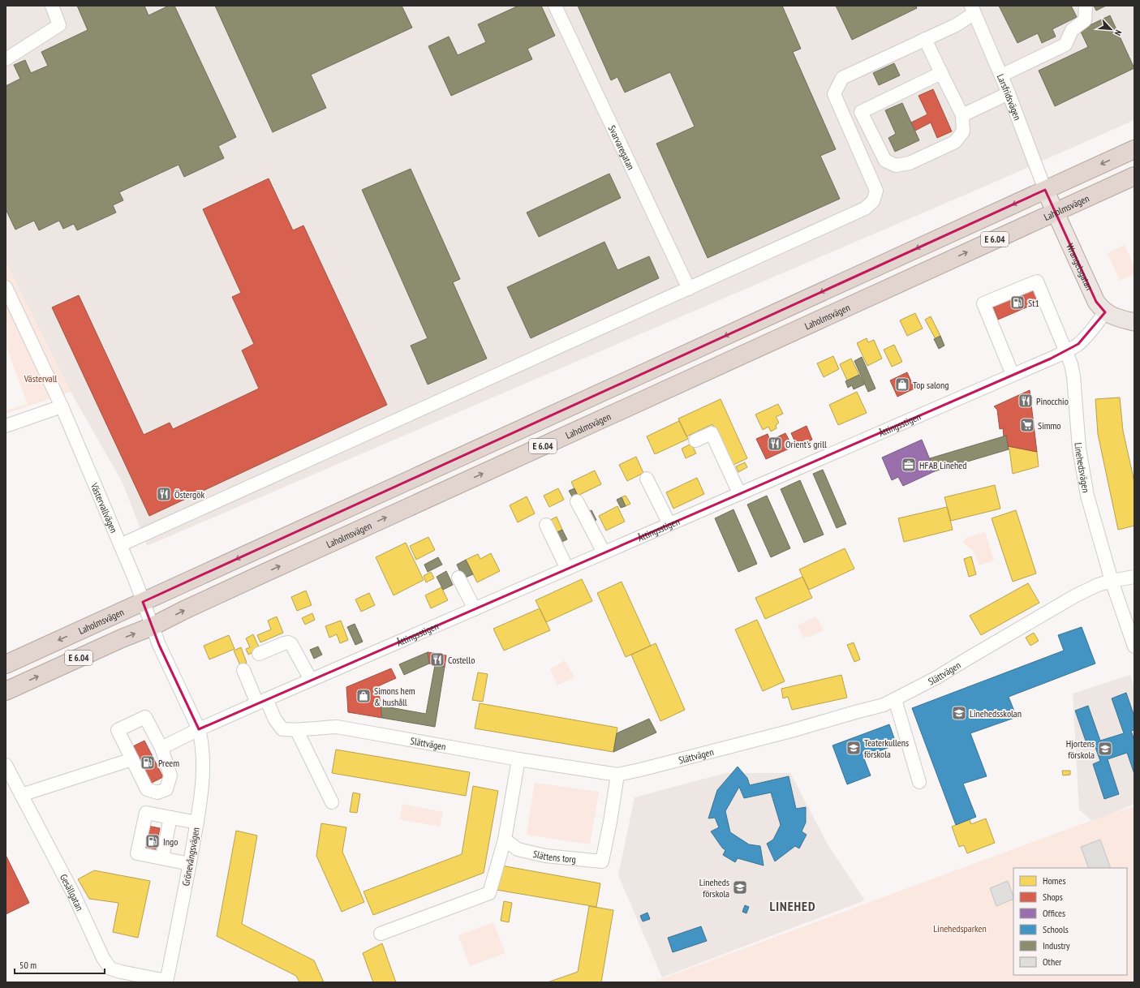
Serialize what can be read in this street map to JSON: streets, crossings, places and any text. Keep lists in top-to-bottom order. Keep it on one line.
{"streets":{"highway":["Laholmsvägen","E 6.04"],"main road":["Wrangelsgatan"],"street":["Larsfridsvägen","Svarvaregatan","Åttingsstigen","Linehedsvägen","Västervallvägen","Slättvägen","Slättens torg","Grönevångsvägen","Gesällgatan"]},"crossings":[["Larsfridsvägen","Laholmsvägen"],["Larsfridsvägen","Wrangelsgatan"],["Laholmsvägen","Wrangelsgatan"],["Laholmsvägen","Västervallvägen"],["Wrangelsgatan","Åttingsstigen"],["Åttingsstigen","Linehedsvägen"],["Åttingsstigen","Västervallvägen"],["Åttingsstigen","Slättvägen"],["Åttingsstigen","Grönevångsvägen"],["Linehedsvägen","Slättvägen"],["Västervallvägen","Grönevångsvägen"],["Slättvägen","Slättens torg"],["Grönevångsvägen","Gesällgatan"]],"districts":["LINEHED"],"parks":["Västervall","Linehedsparken"],"places":{"fuel station":["St1","Preem","Ingo"],"shop":["Top salong","Simons hem & hushåll"],"restaurant":["Pinocchio","Orient's grill","Östergök","Costello"],"supermarket":["Simmo"],"office":["HFAB Linehed"],"school or university":["Linehedsskolan","Teaterkullens förskola","Hjortens förskola","Lineheds förskola"]},"legend":["Homes","Shops","Offices","Schools","Industry","Other"],"scale_bar":"50 m","north":"bottom right"}
